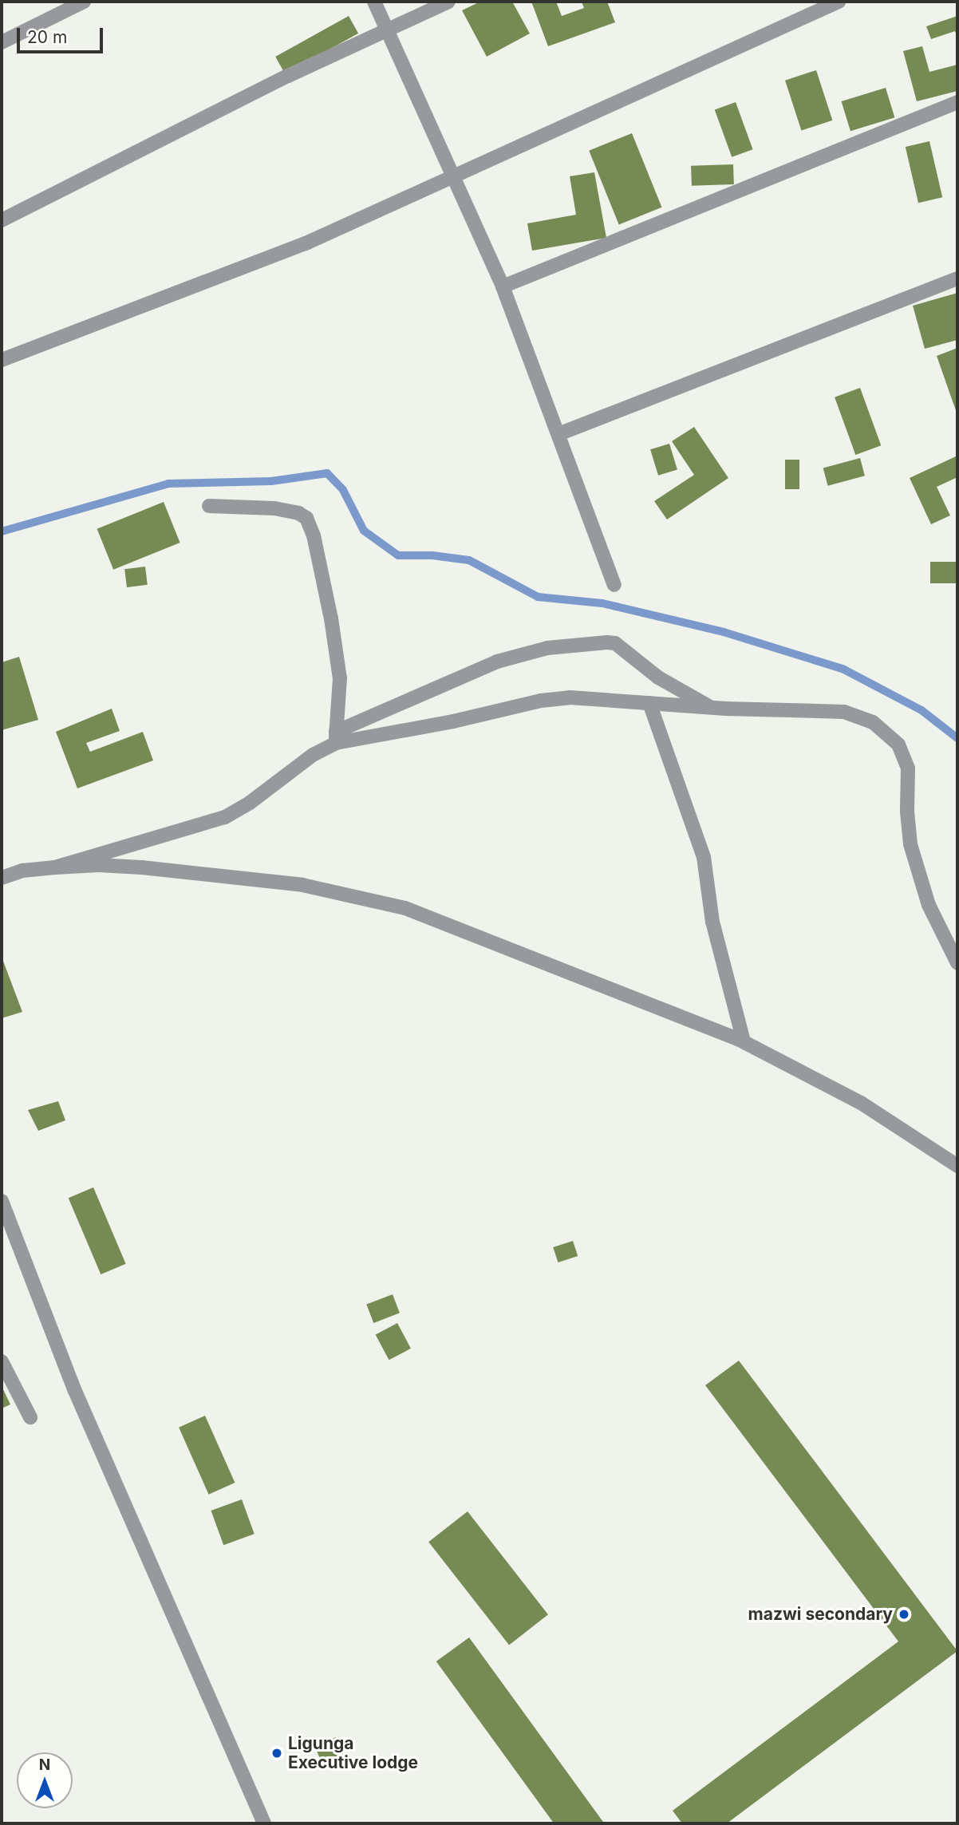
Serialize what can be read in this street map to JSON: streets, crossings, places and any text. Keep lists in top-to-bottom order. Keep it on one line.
{"places":["mazwi secondary","Ligunga Executive lodge"],"scale_bar":"20 m","north":"top"}
